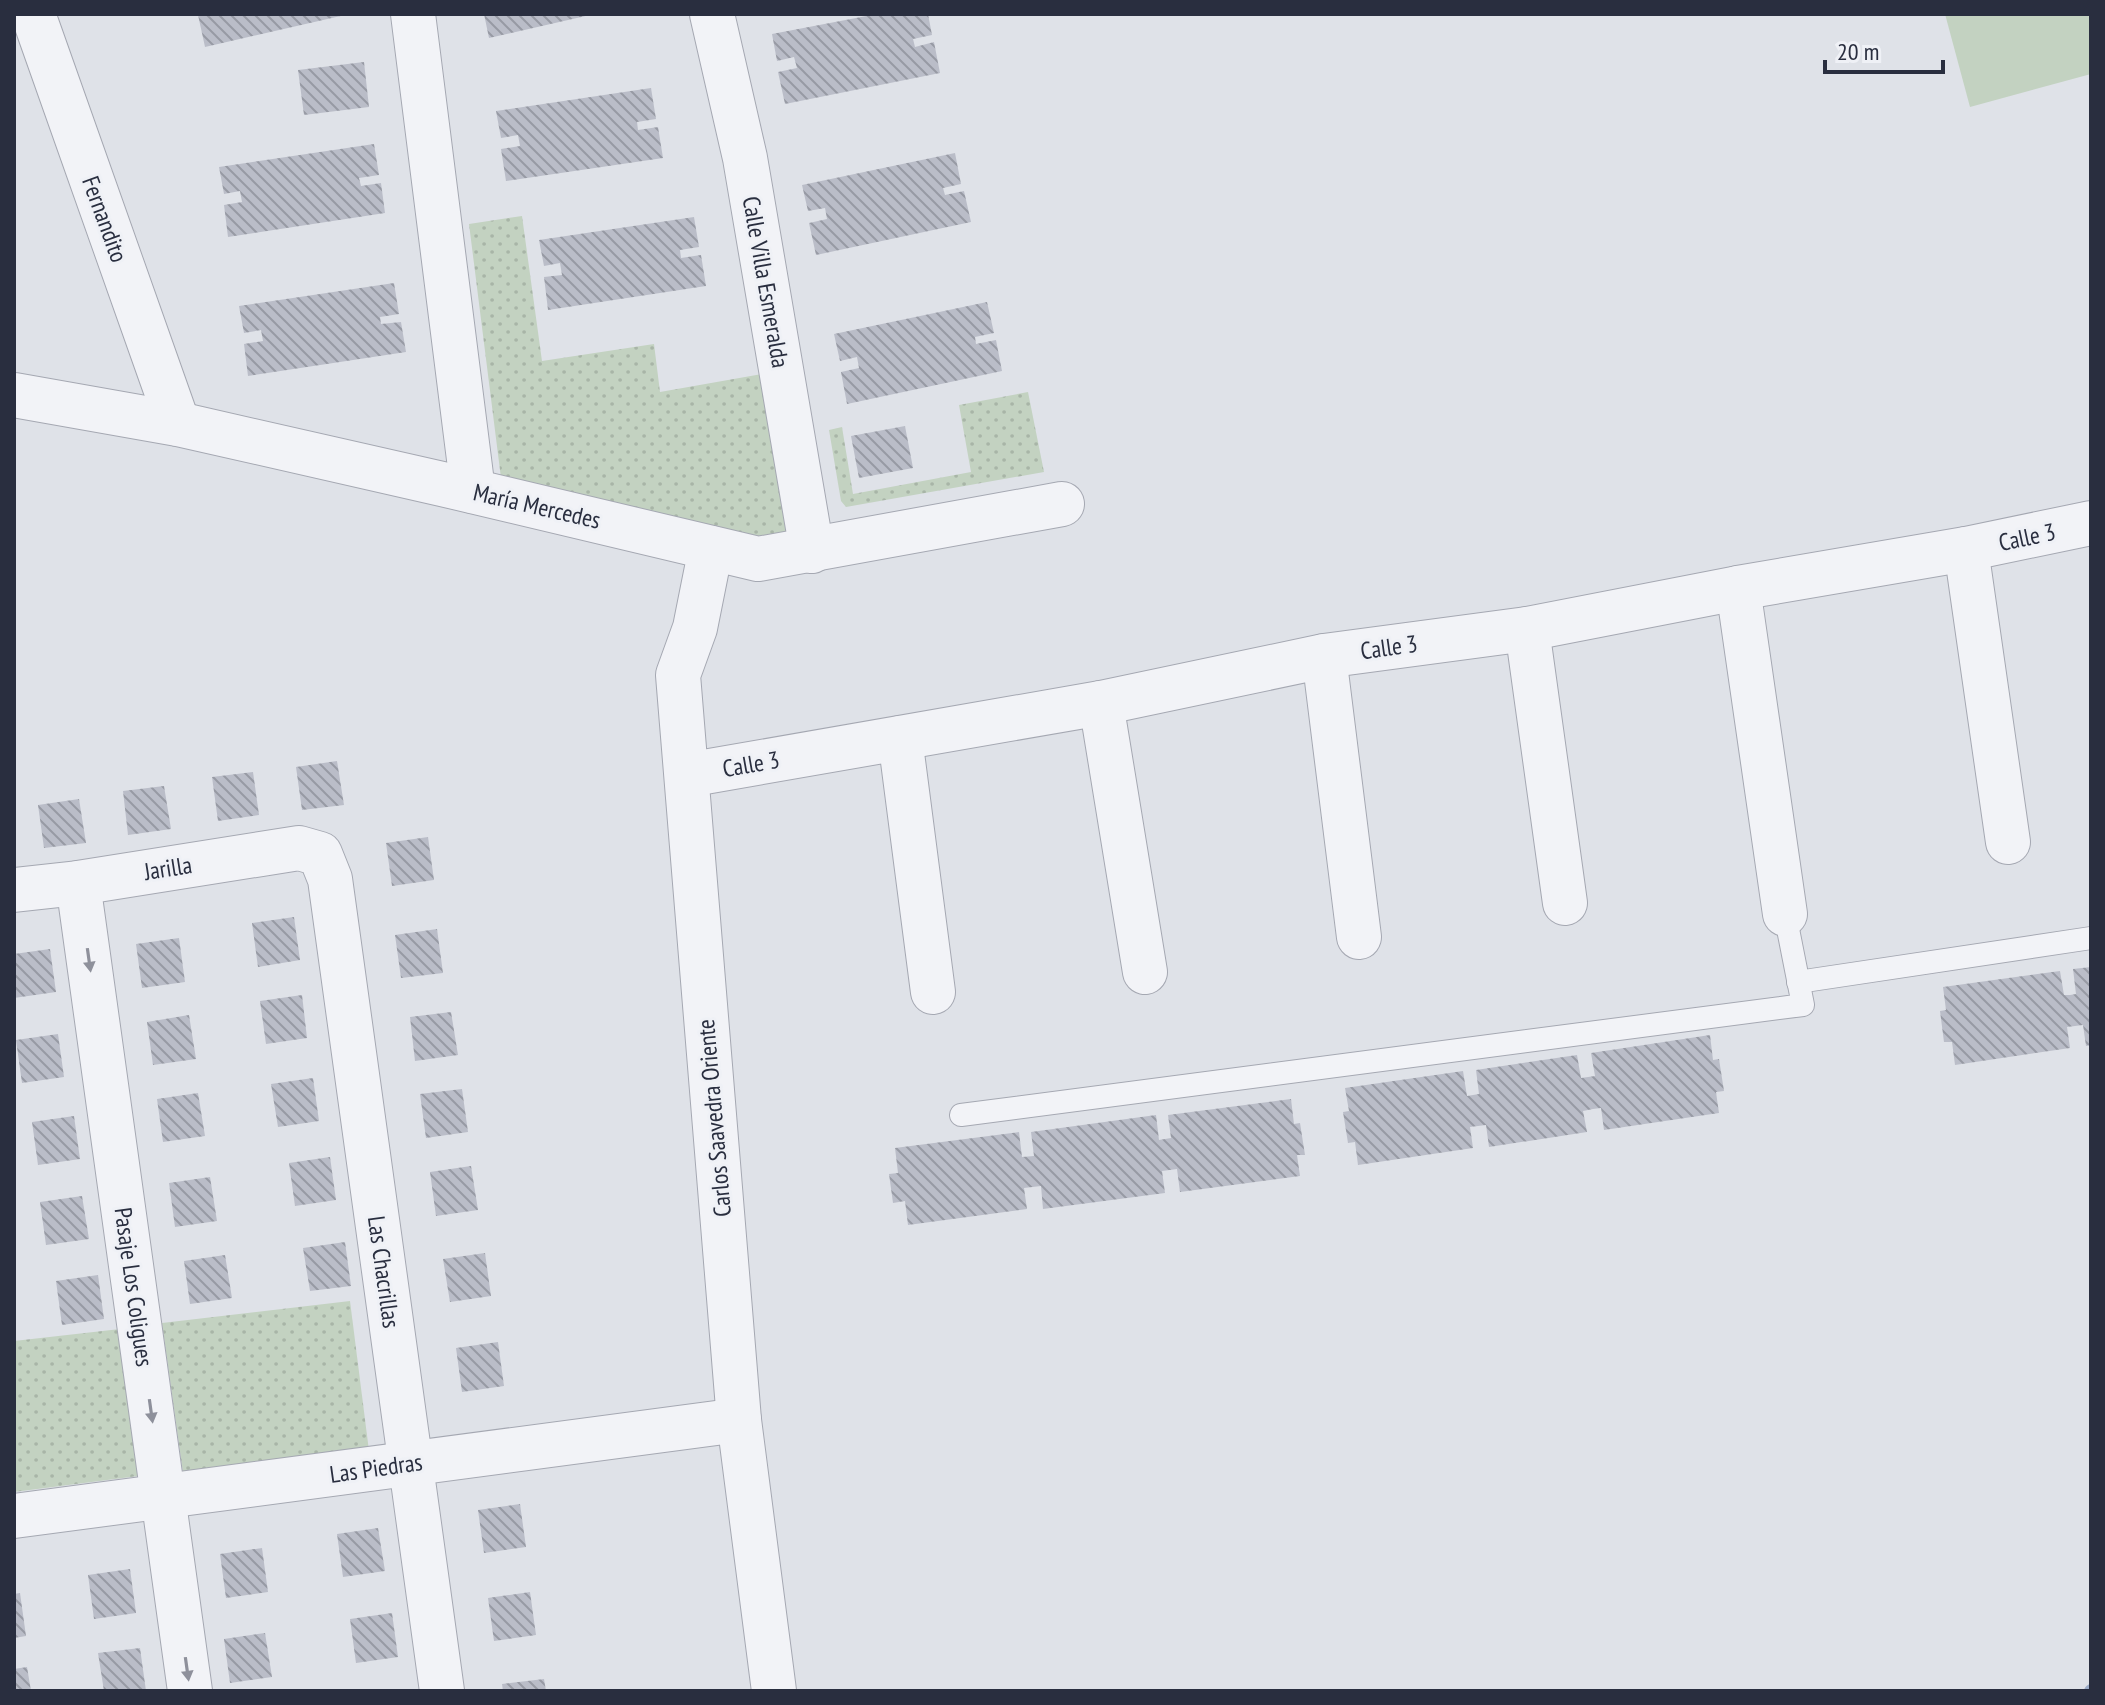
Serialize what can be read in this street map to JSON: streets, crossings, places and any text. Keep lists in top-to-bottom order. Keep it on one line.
{"streets":{"street":["Fernandito","Calle Villa Esmeralda","María Mercedes","Calle 3","Jarilla","Carlos Saavedra Oriente","Las Chacrillas","Pasaje Los Coligues","Las Piedras"]},"crossings":[["Fernandito","María Mercedes"],["Calle Villa Esmeralda","María Mercedes"],["María Mercedes","Carlos Saavedra Oriente"],["Calle 3","Carlos Saavedra Oriente"],["Jarilla","Las Chacrillas"],["Jarilla","Pasaje Los Coligues"],["Carlos Saavedra Oriente","Las Piedras"],["Las Chacrillas","Las Piedras"],["Pasaje Los Coligues","Las Piedras"]],"one_way":["Pasaje Los Coligues"],"scale_bar":"20 m"}
